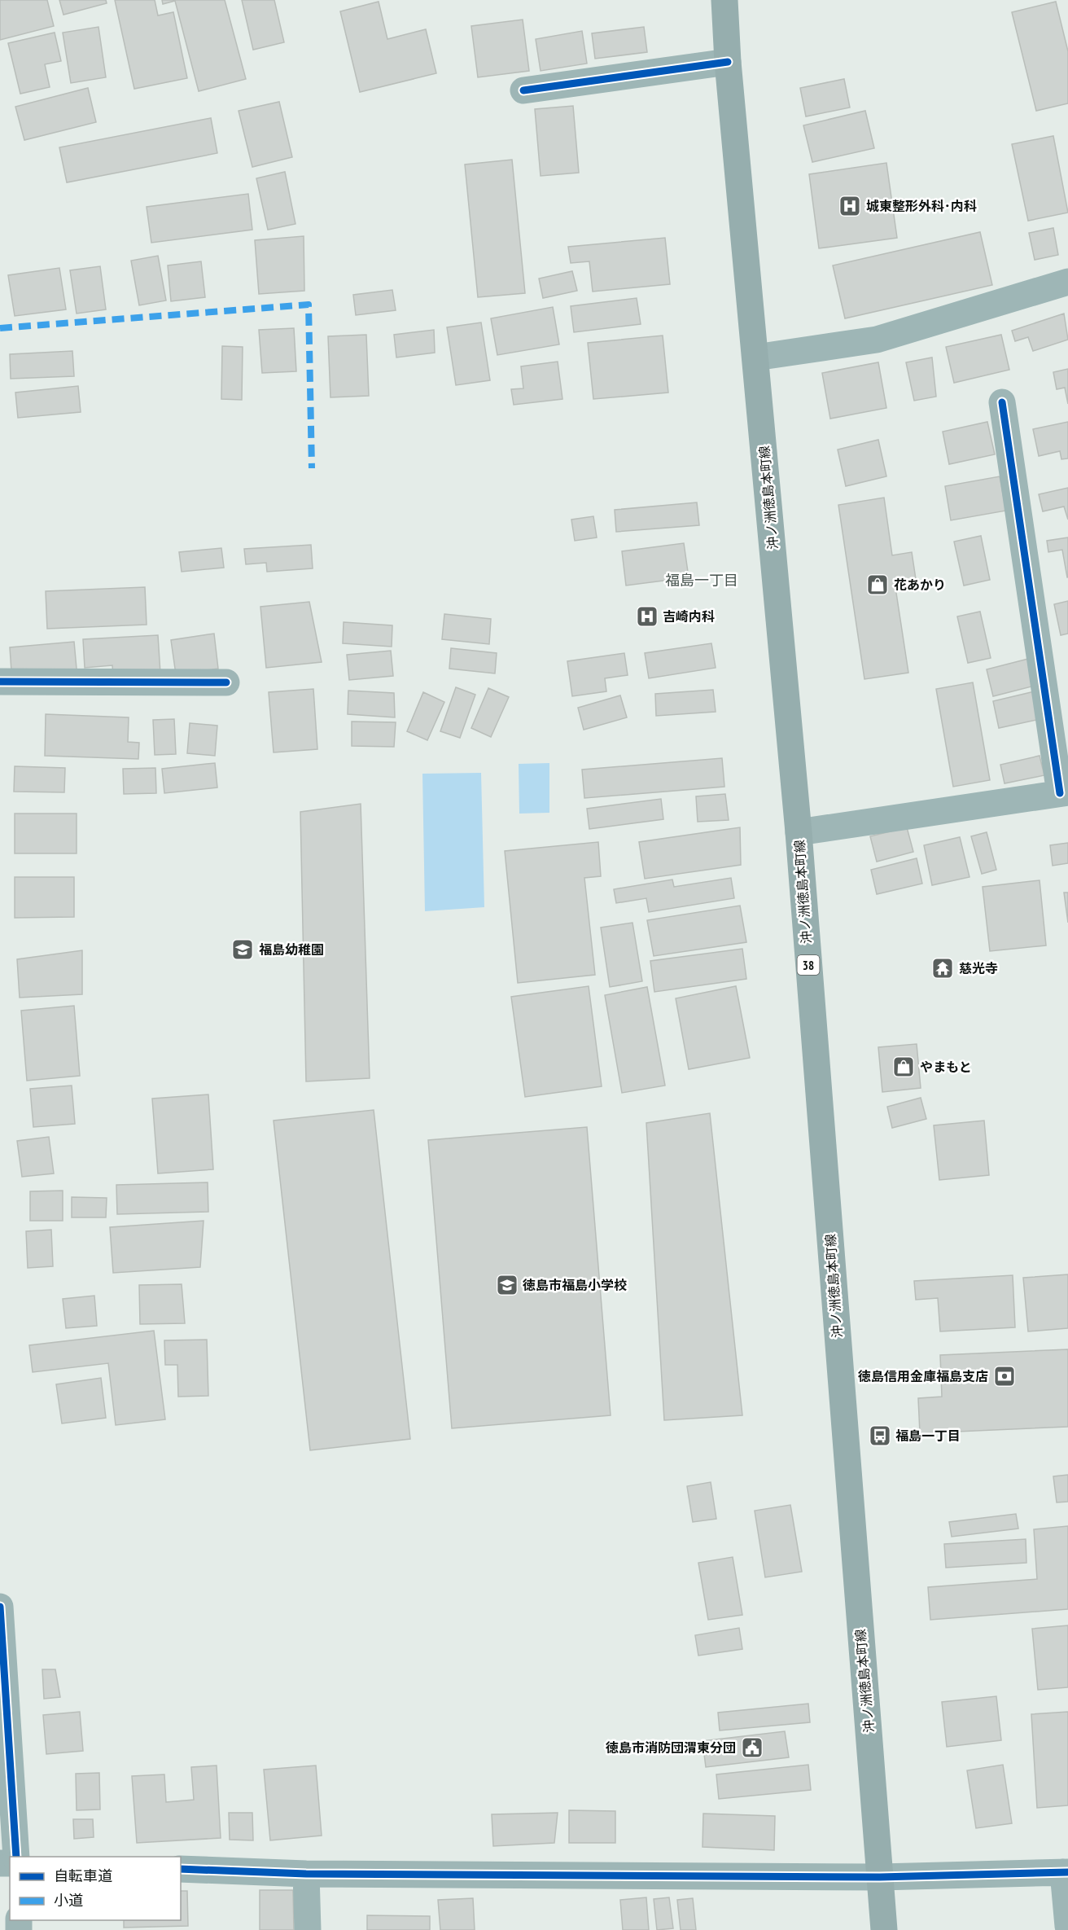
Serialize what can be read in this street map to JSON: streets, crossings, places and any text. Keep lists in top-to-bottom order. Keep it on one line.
{"streets":{"main road":["沖ノ洲徳島本町線","38"]},"districts":["福島一丁目"],"places":{"hospital":["城東整形外科･内科","吉崎内科"],"shop":["花あかり","やまもと"],"school or university":["福島幼稚園","徳島市福島小学校"],"temple":["慈光寺"],"bank":["徳島信用金庫福島支店"],"bus stop":["福島一丁目"],"public building":["徳島市消防団渭東分団"]},"legend":["自転車道","小道"]}
